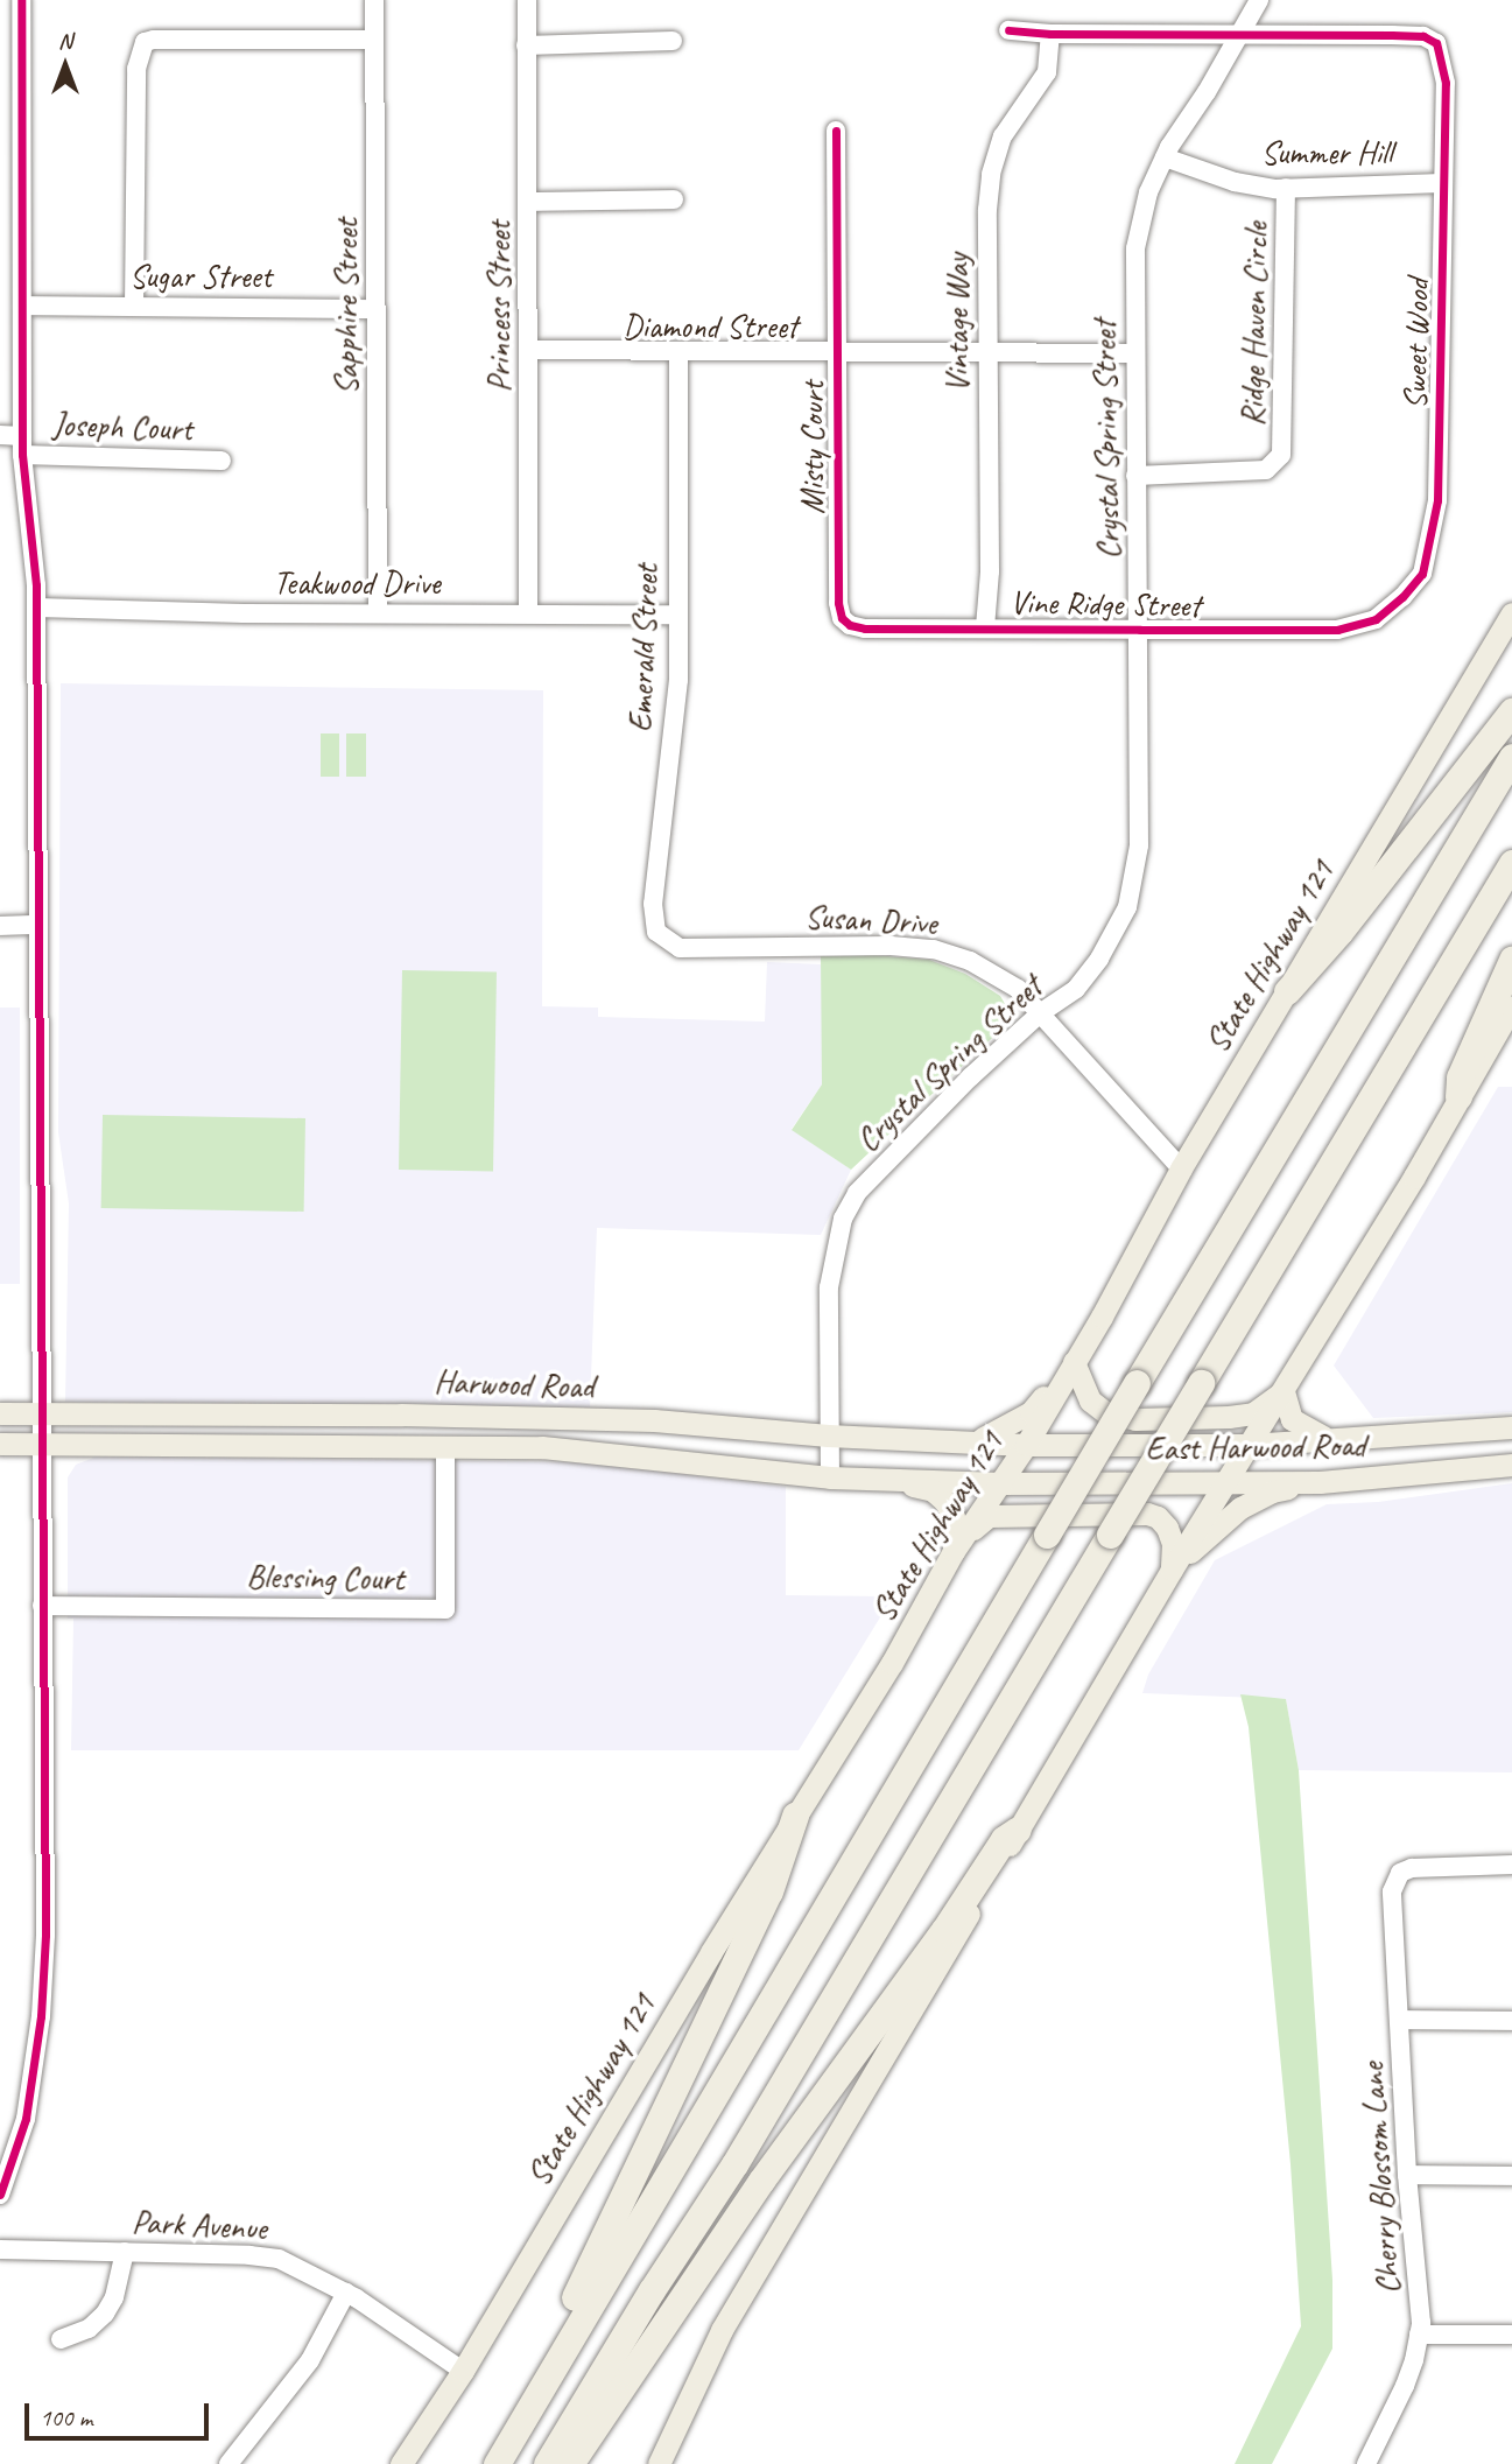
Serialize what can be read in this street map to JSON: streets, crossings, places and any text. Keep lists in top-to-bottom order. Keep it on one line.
{"streets":{"main road":["State Highway 121","Harwood Road","East Harwood Road"],"street":["Summer Hill","Sugar Street","Sapphire Street","Princess Street","Vintage Way","Ridge Haven Circle","Diamond Street","Sweet Wood","Joseph Court","Crystal Spring Street","Misty Court","Teakwood Drive","Vine Ridge Street","Emerald Street","Susan Drive","Blessing Court","Cherry Blossom Lane","Park Avenue"]},"crossings":[["Summer Hill","Ridge Haven Circle"],["Summer Hill","Sweet Wood"],["Summer Hill","Crystal Spring Street"],["Sugar Street","Sapphire Street"],["Sapphire Street","Teakwood Drive"],["Princess Street","Diamond Street"],["Princess Street","Teakwood Drive"],["Vintage Way","Diamond Street"],["Vintage Way","Vine Ridge Street"],["Ridge Haven Circle","Crystal Spring Street"],["Diamond Street","Crystal Spring Street"],["Diamond Street","Misty Court"],["Diamond Street","Emerald Street"],["Sweet Wood","Crystal Spring Street"],["Sweet Wood","Vine Ridge Street"],["Crystal Spring Street","Vine Ridge Street"],["Crystal Spring Street","Susan Drive"],["Crystal Spring Street","Harwood Road"],["Misty Court","Vine Ridge Street"],["Teakwood Drive","Emerald Street"],["Emerald Street","Susan Drive"],["Susan Drive","State Highway 121"],["State Highway 121","Harwood Road"],["State Highway 121","East Harwood Road"],["State Highway 121","Park Avenue"],["Harwood Road","East Harwood Road"],["Harwood Road","Blessing Court"]],"scale_bar":"100 m","north":"top"}
